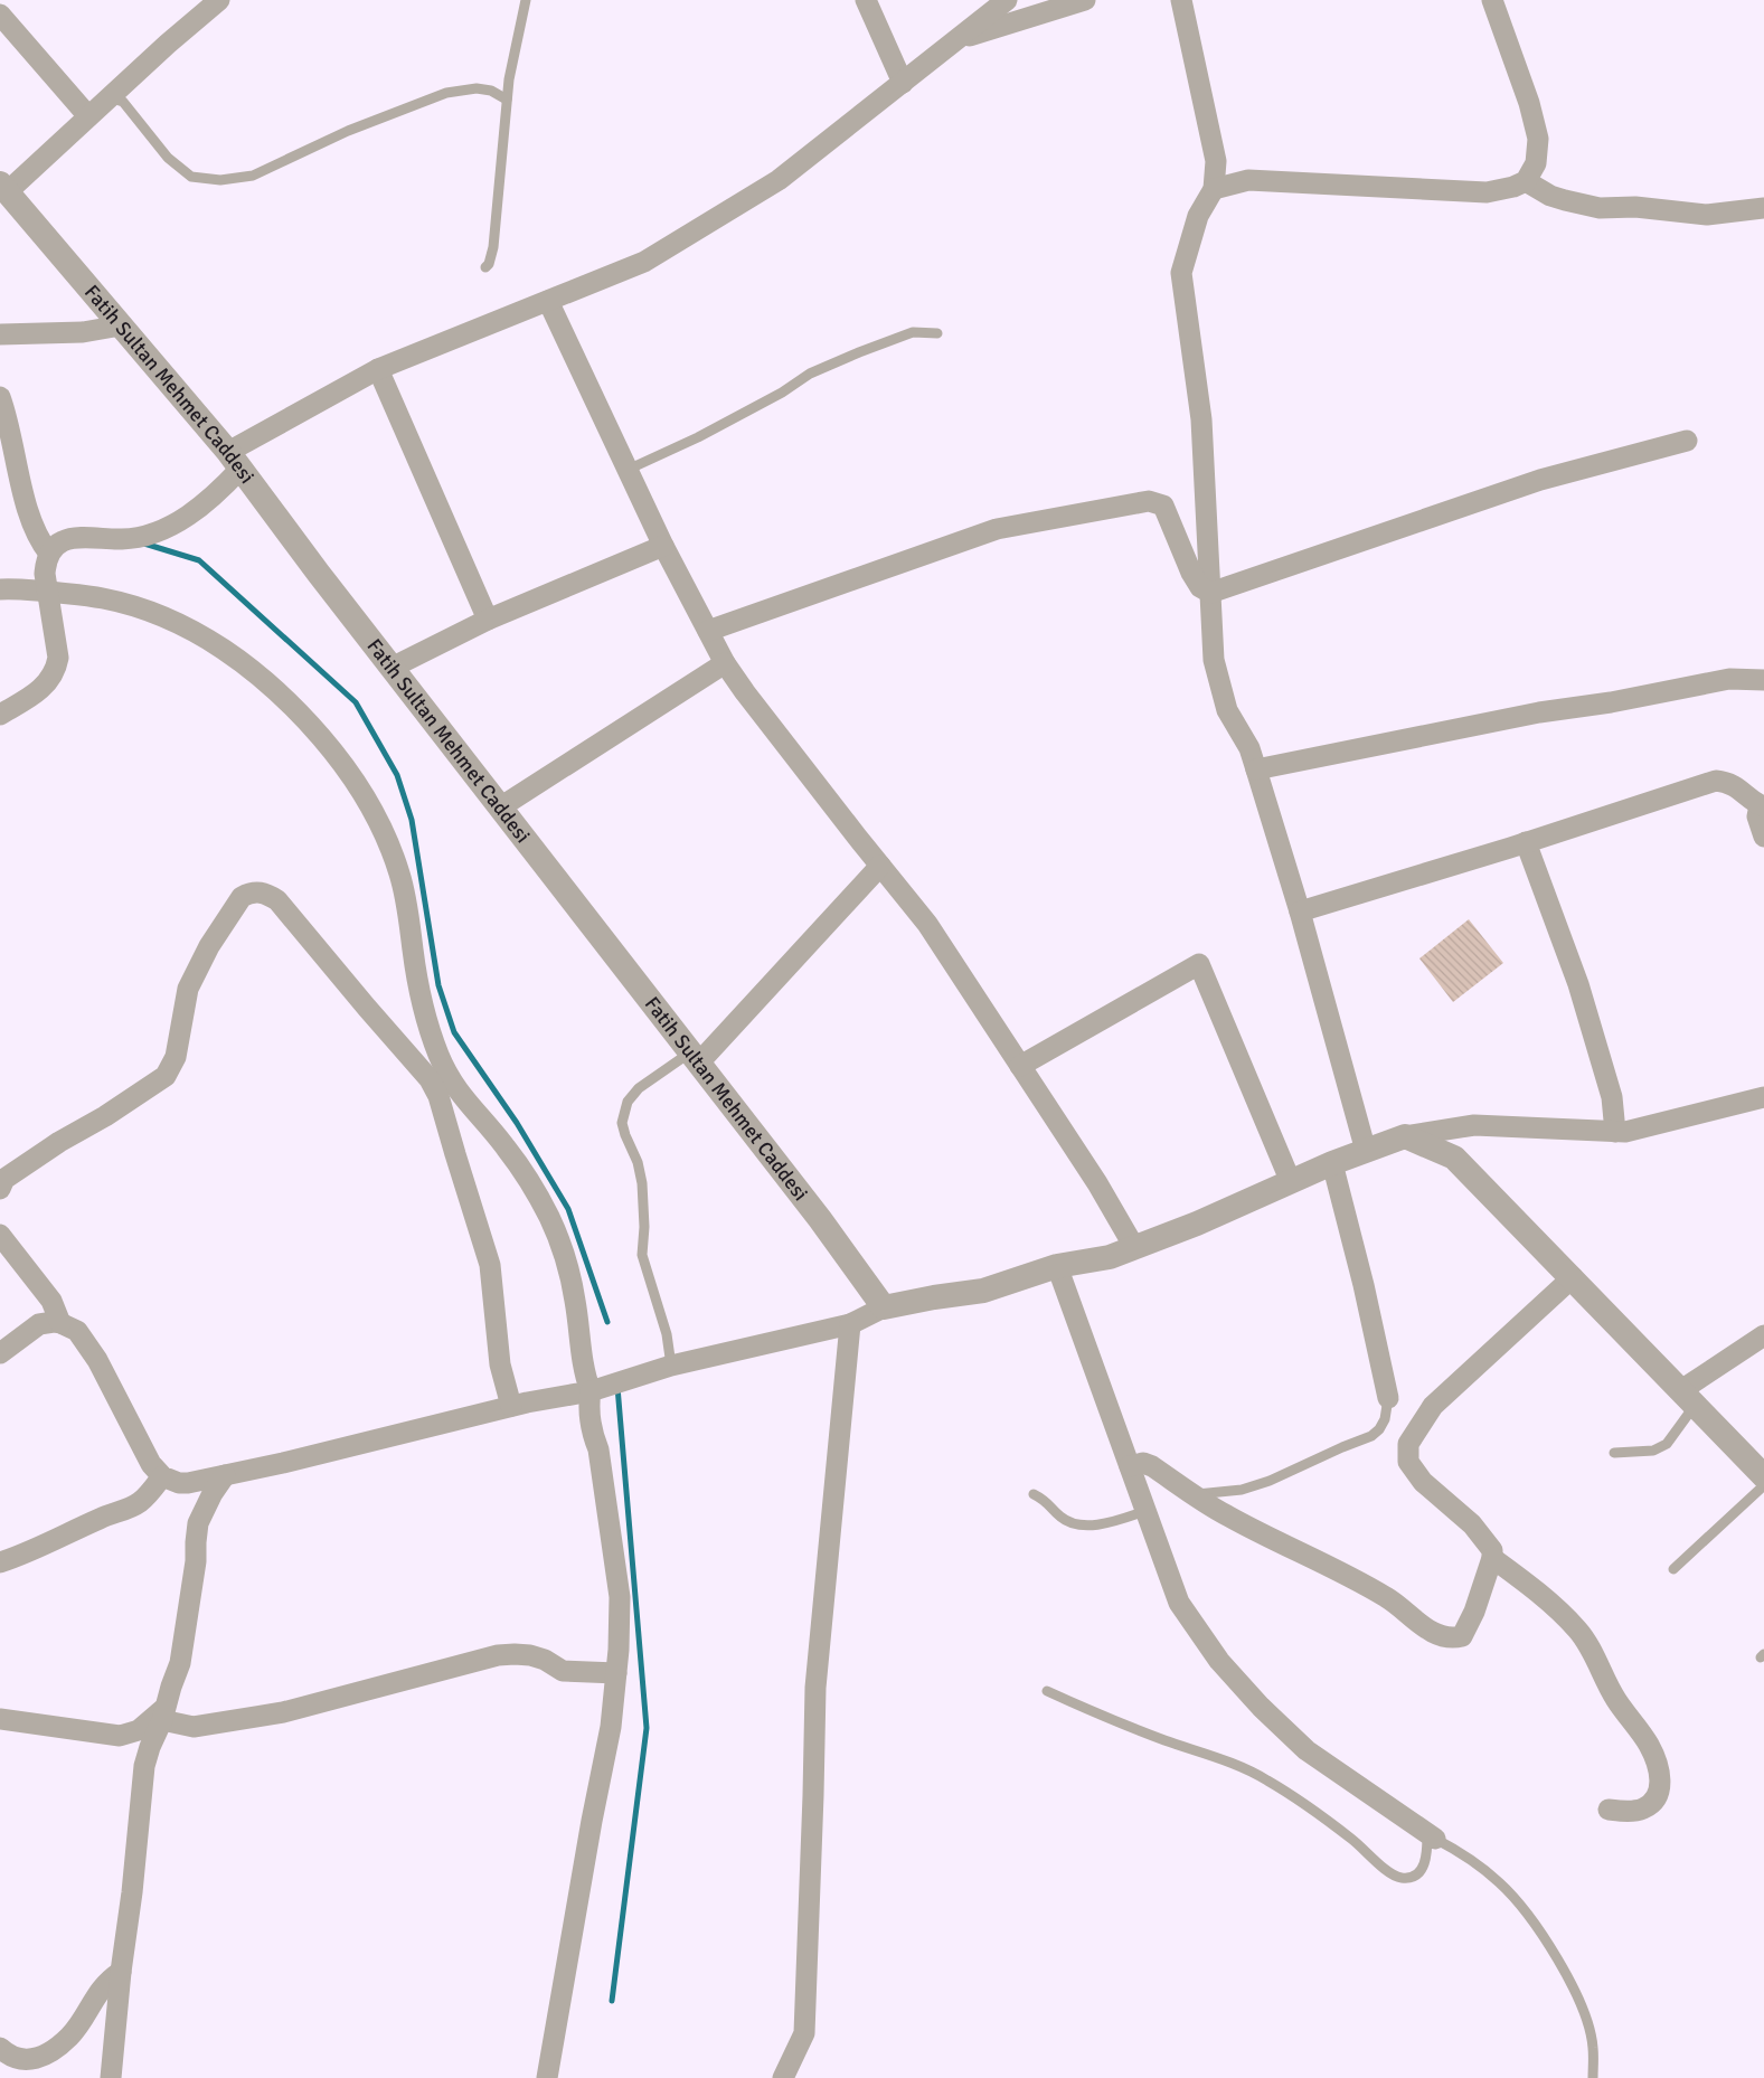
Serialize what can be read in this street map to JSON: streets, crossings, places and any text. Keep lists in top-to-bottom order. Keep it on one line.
{"streets":{"street":["Fatih Sultan Mehmet Caddesi"]}}
